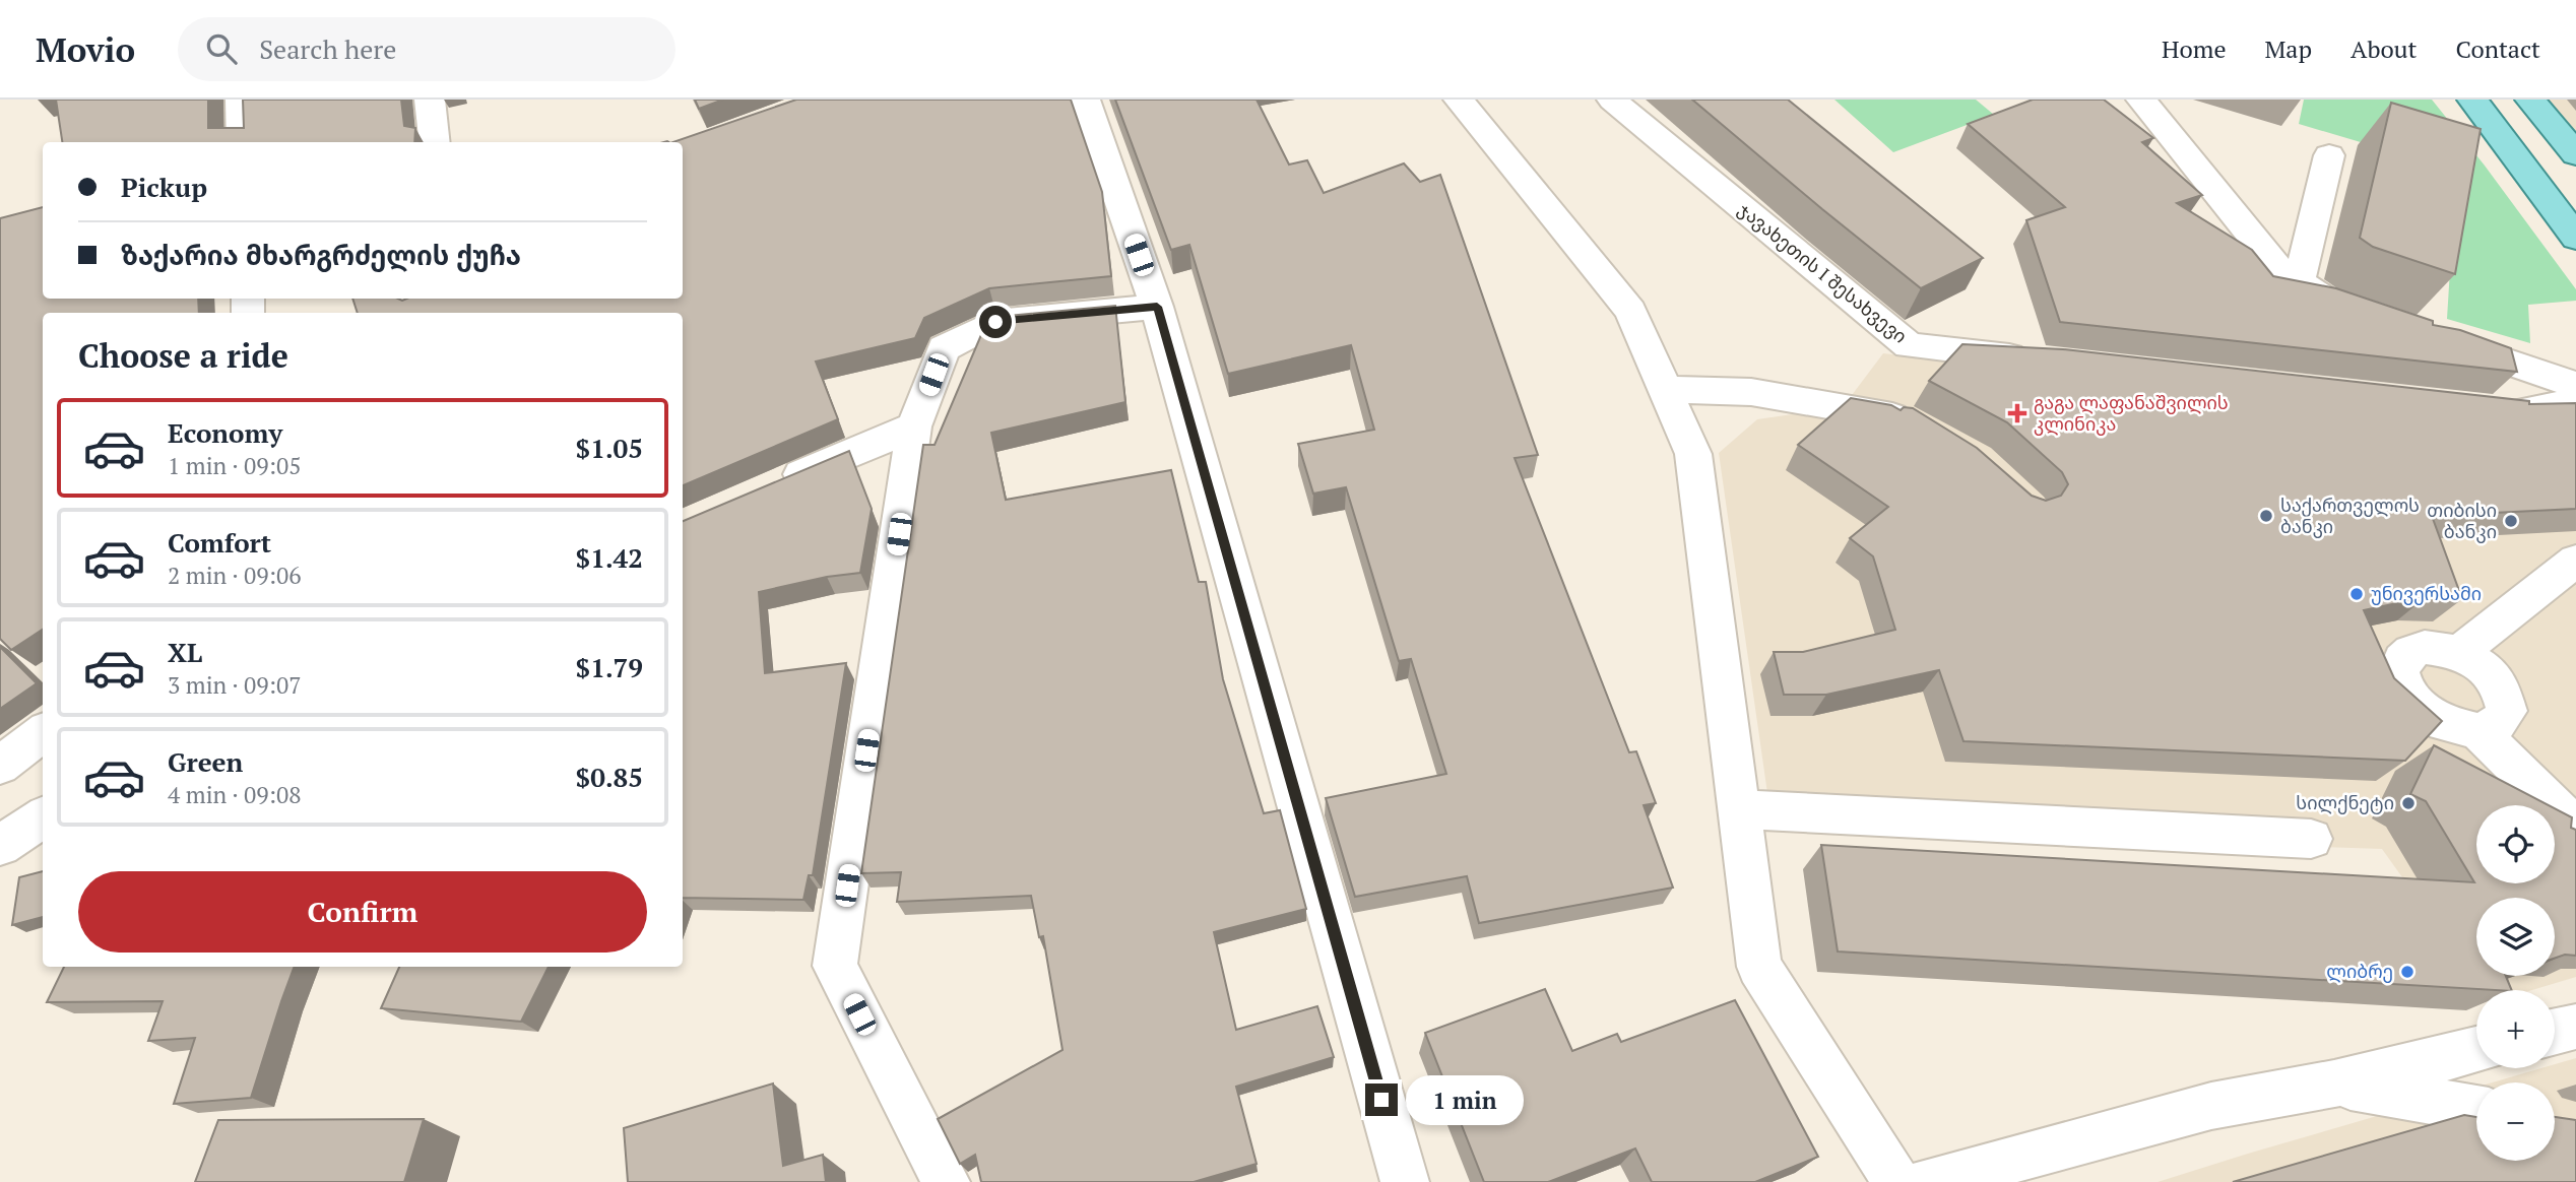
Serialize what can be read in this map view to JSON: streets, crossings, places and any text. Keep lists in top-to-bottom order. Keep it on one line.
{"streets":{"street":["ჯავახეთის I შესახვევი"]},"places":{"health":["გაგა ლაფანაშვილის კლინიკა"],"other":["საქართველოს ბანკი","თიბისი ბანკი","უნივერსამი","სილქნეტი","ლიბრე"]},"page":{"header":"Movio","search":"Search here","nav":["Home","Map","About","Contact"],"banner":["Pickup","ზაქარია მხარგრძელის ქუჩა"],"heading":"Choose a ride","list":[{"name":"Economy","note":"1 min · 09:05","value":"$1.05"},{"name":"Comfort","note":"2 min · 09:06","value":"$1.42"},{"name":"XL","note":"3 min · 09:07","value":"$1.79"},{"name":"Green","note":"4 min · 09:08","value":"$0.85"}],"map_buttons":["+","−"],"buttons":"Confirm","bubble":"1 min"}}
